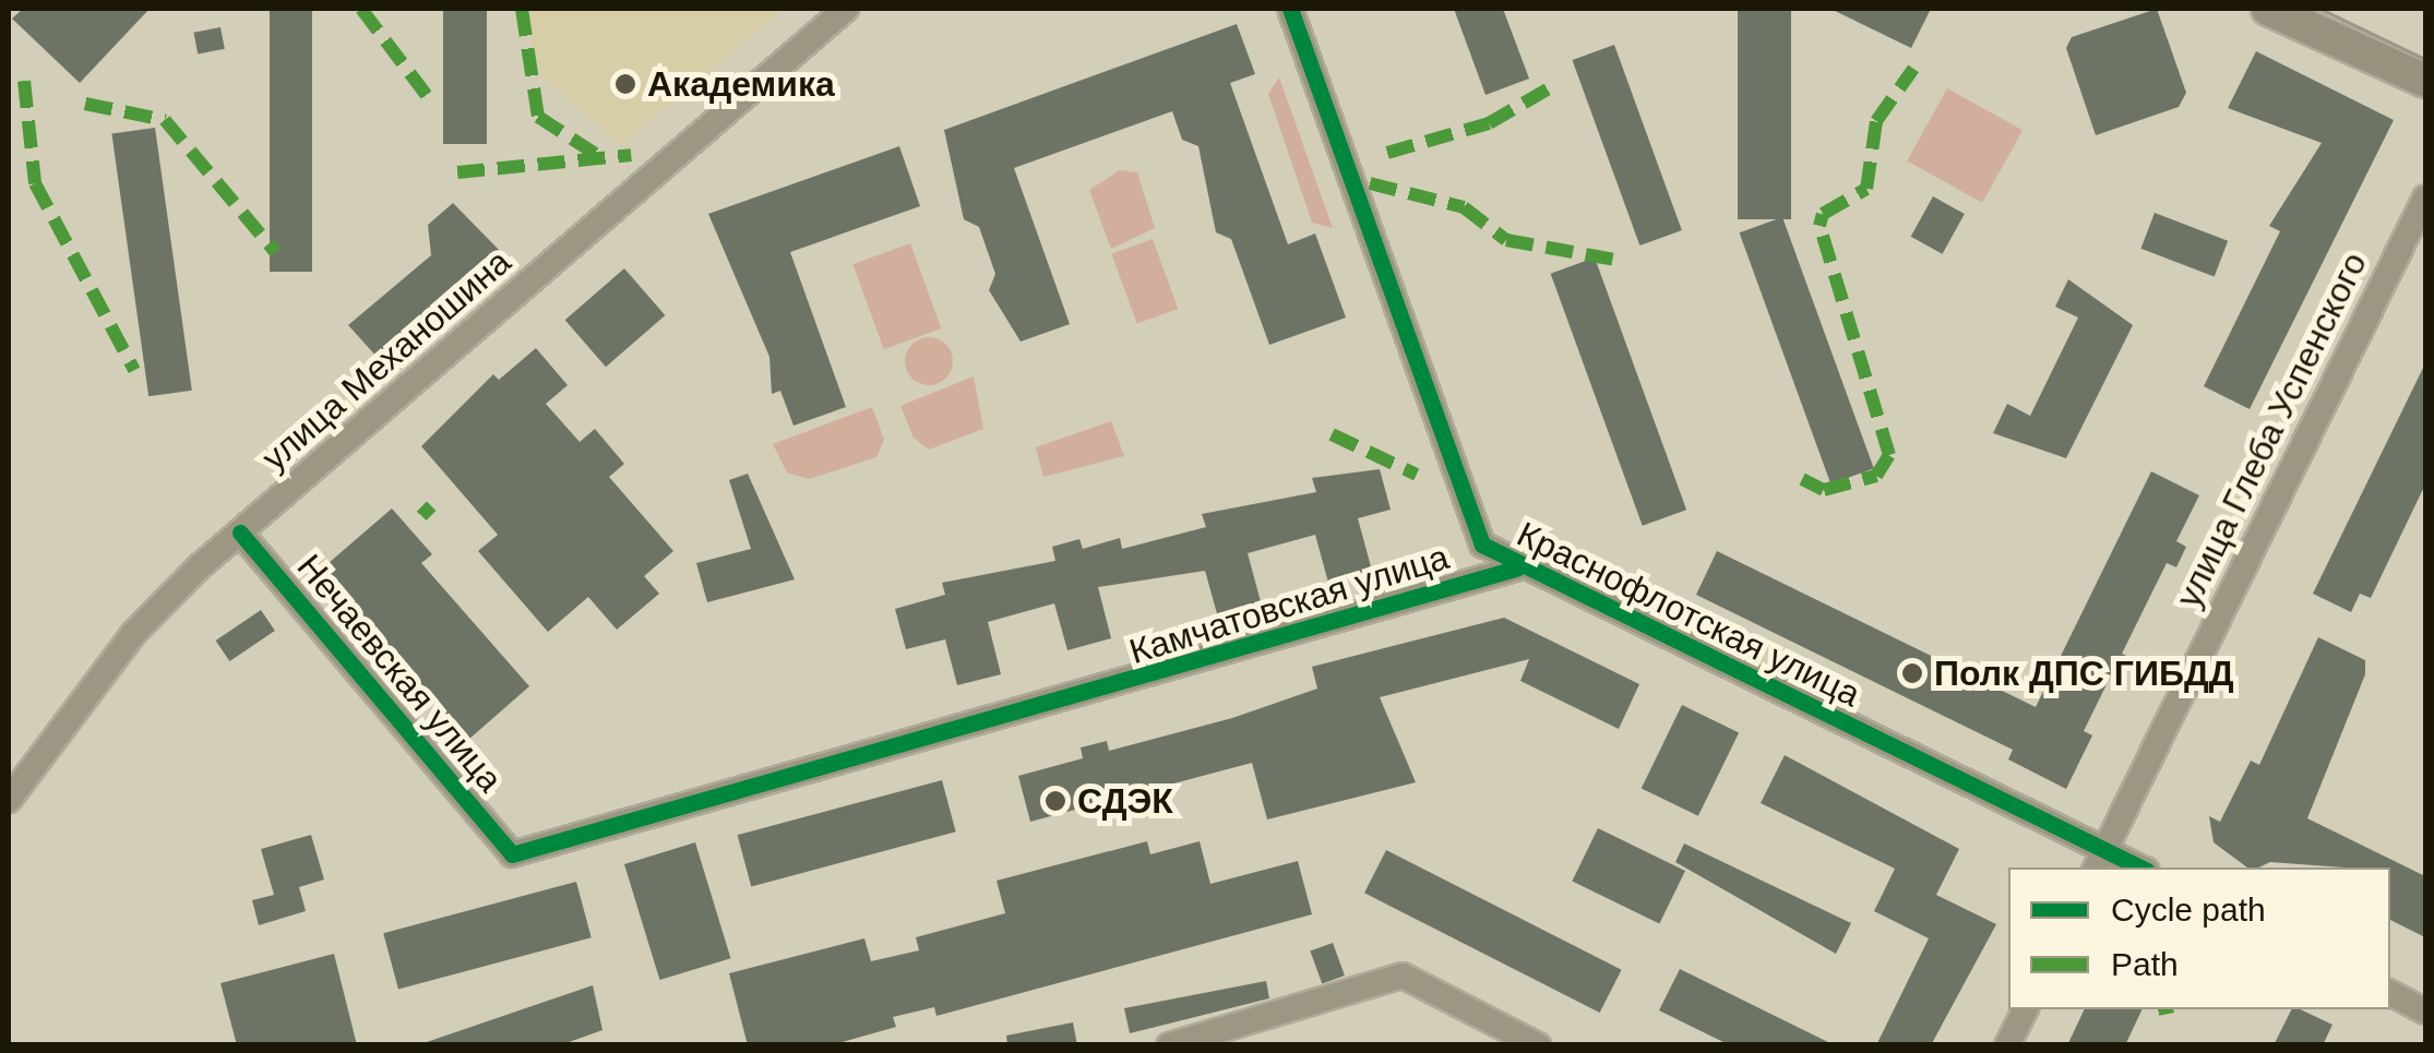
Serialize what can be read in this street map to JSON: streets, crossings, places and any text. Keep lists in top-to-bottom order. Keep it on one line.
{"streets":{"street":["улица Механошина","улица Глеба Успенского","Камчатовская улица","Краснофлотская улица","Нечаевская улица"]},"crossings":[["улица Механошина","Нечаевская улица"],["улица Глеба Успенского","Краснофлотская улица"],["Камчатовская улица","Краснофлотская улица"],["Камчатовская улица","Нечаевская улица"]],"places":["Академика","Полк ДПС ГИБДД","СДЭК"],"legend":["Cycle path","Path"]}
